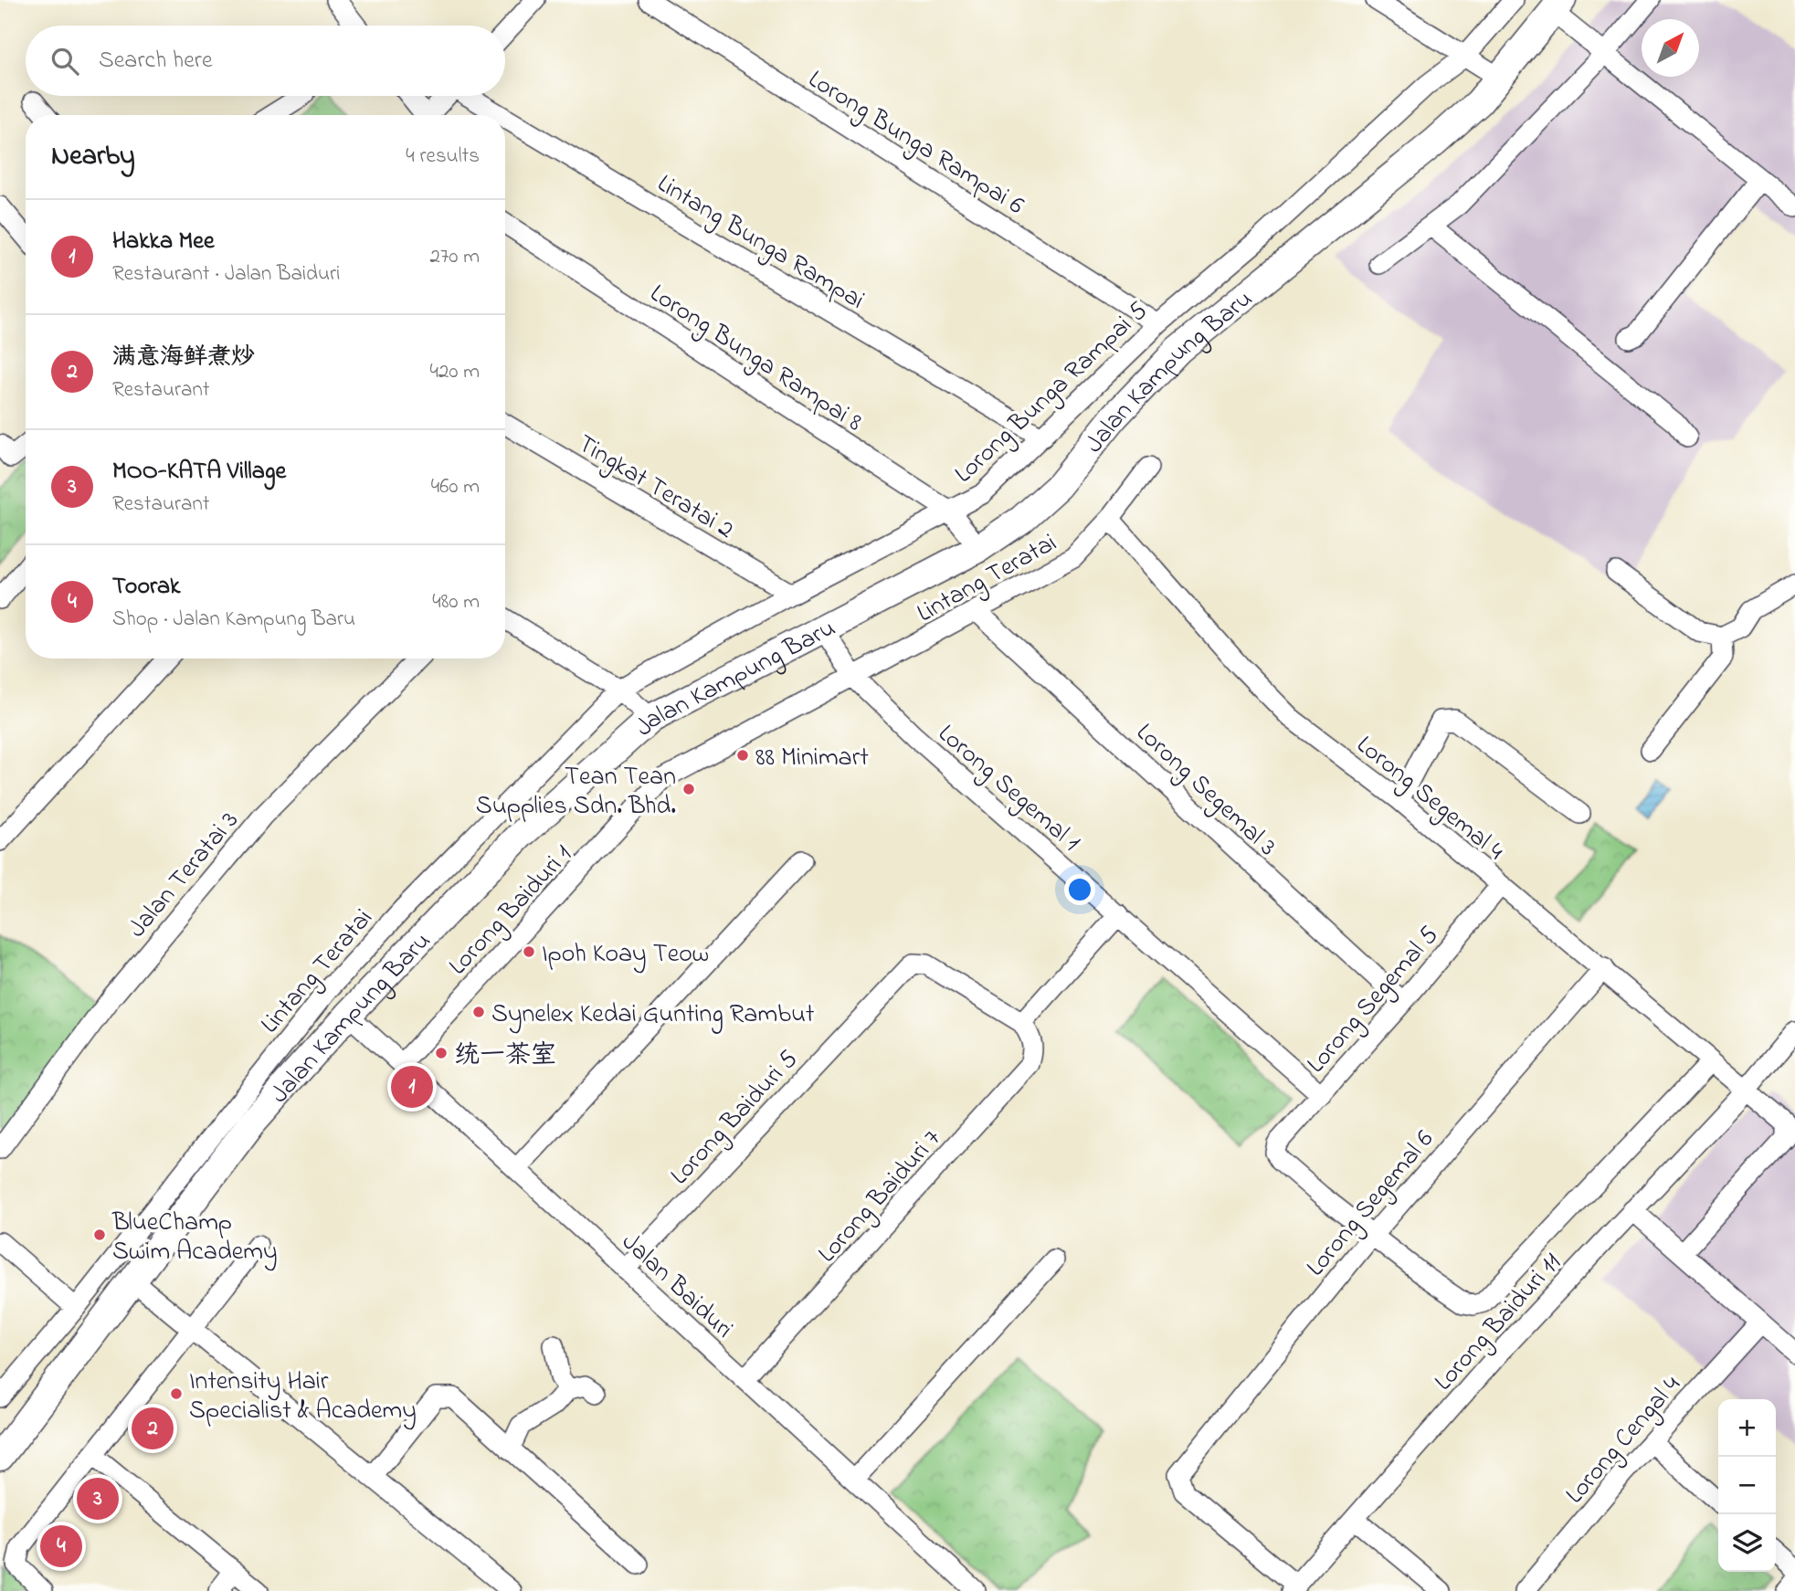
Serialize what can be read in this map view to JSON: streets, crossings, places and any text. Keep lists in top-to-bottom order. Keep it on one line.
{"streets":{"street":["Lorong Bunga Rampai 6","Lintang Bunga Rampai","Lorong Bunga Rampai 8","Jalan Kampung Baru","Lorong Bunga Rampai 5","Tingkat Teratai 2","Lintang Teratai","Lorong Segemal 1","Lorong Segemal 3","Lorong Segemal 4","Jalan Teratai 3","Lorong Baiduri 1","Lorong Segemal 5","Lorong Baiduri 5","Lorong Baiduri 7","Lorong Segemal 6","Jalan Baiduri","Lorong Baiduri 11","Lorong Cengal 4"]},"crossings":[["Lorong Bunga Rampai 6","Lorong Bunga Rampai 5"],["Lintang Bunga Rampai","Lorong Bunga Rampai 5"],["Lorong Bunga Rampai 8","Jalan Kampung Baru"],["Lorong Bunga Rampai 8","Lorong Bunga Rampai 5"],["Jalan Kampung Baru","Lorong Segemal 1"],["Jalan Kampung Baru","Jalan Baiduri"],["Lorong Bunga Rampai 5","Tingkat Teratai 2"],["Lorong Bunga Rampai 5","Lintang Teratai"],["Lintang Teratai","Lorong Segemal 1"],["Lintang Teratai","Lorong Segemal 3"],["Lintang Teratai","Lorong Segemal 4"],["Lintang Teratai","Lorong Baiduri 1"],["Lorong Segemal 1","Lorong Baiduri 1"],["Lorong Segemal 1","Lorong Segemal 5"],["Lorong Segemal 3","Lorong Segemal 5"],["Lorong Segemal 4","Lorong Segemal 5"],["Lorong Segemal 4","Lorong Segemal 6"],["Lorong Segemal 4","Lorong Baiduri 11"],["Lorong Baiduri 1","Jalan Baiduri"],["Lorong Segemal 5","Lorong Segemal 6"],["Lorong Baiduri 5","Lorong Baiduri 7"],["Lorong Baiduri 5","Jalan Baiduri"],["Lorong Baiduri 7","Jalan Baiduri"],["Lorong Segemal 6","Lorong Baiduri 11"]],"places":["88 Minimart","Tean Tean Supplies Sdn. Bhd.","Ipoh Koay Teow","Synelex Kedai Gunting Rambut","统一茶室","BlueChamp Swim Academy","Intensity Hair Specialist & Academy"],"north":"top right","page":{"search":"Search here","heading":["Nearby","4 results"],"list":[{"mark":"1","name":"Hakka Mee","note":"Restaurant · Jalan Baiduri","value":"270 m"},{"mark":"2","name":"满意海鲜煮炒","note":"Restaurant","value":"420 m"},{"mark":"3","name":"MOO-KATA Village","note":"Restaurant","value":"460 m"},{"mark":"4","name":"Toorak","note":"Shop · Jalan Kampung Baru","value":"480 m"}],"pins":["1","2","3","4"],"map_buttons":["+","−"]}}
